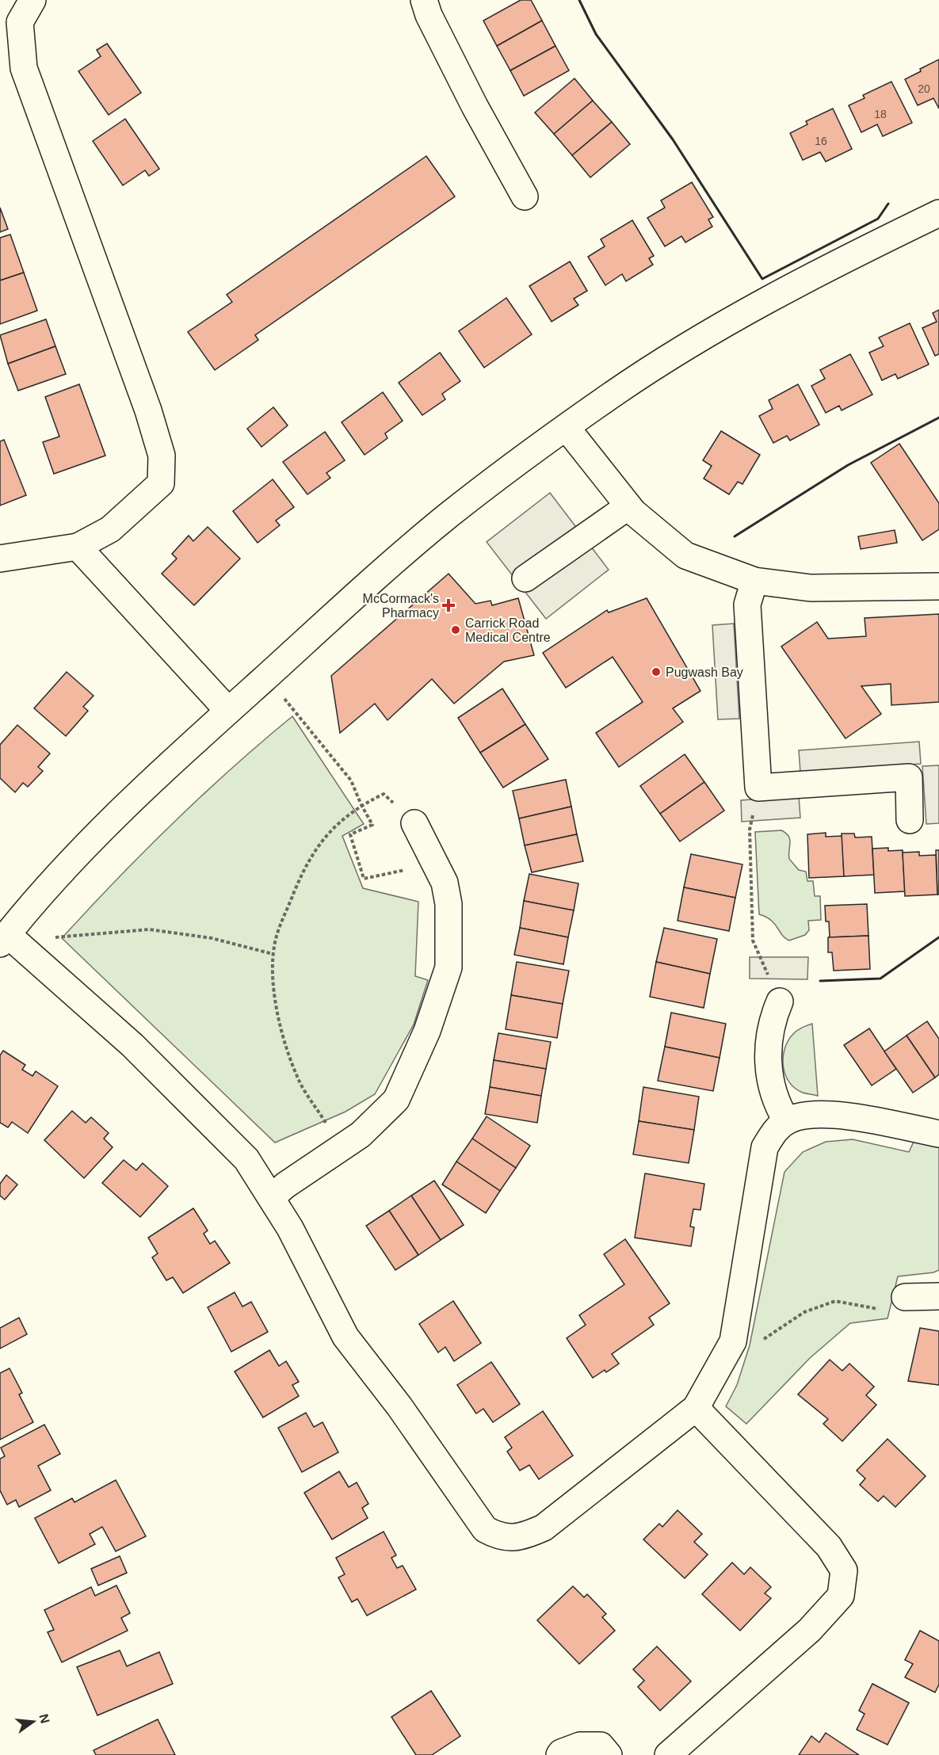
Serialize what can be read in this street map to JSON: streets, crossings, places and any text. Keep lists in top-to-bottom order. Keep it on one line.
{"places":{"health":["McCormack's Pharmacy"],"other":["Carrick Road Medical Centre","Pugwash Bay"]},"house_numbers":["20","18","16"],"north":"right"}
